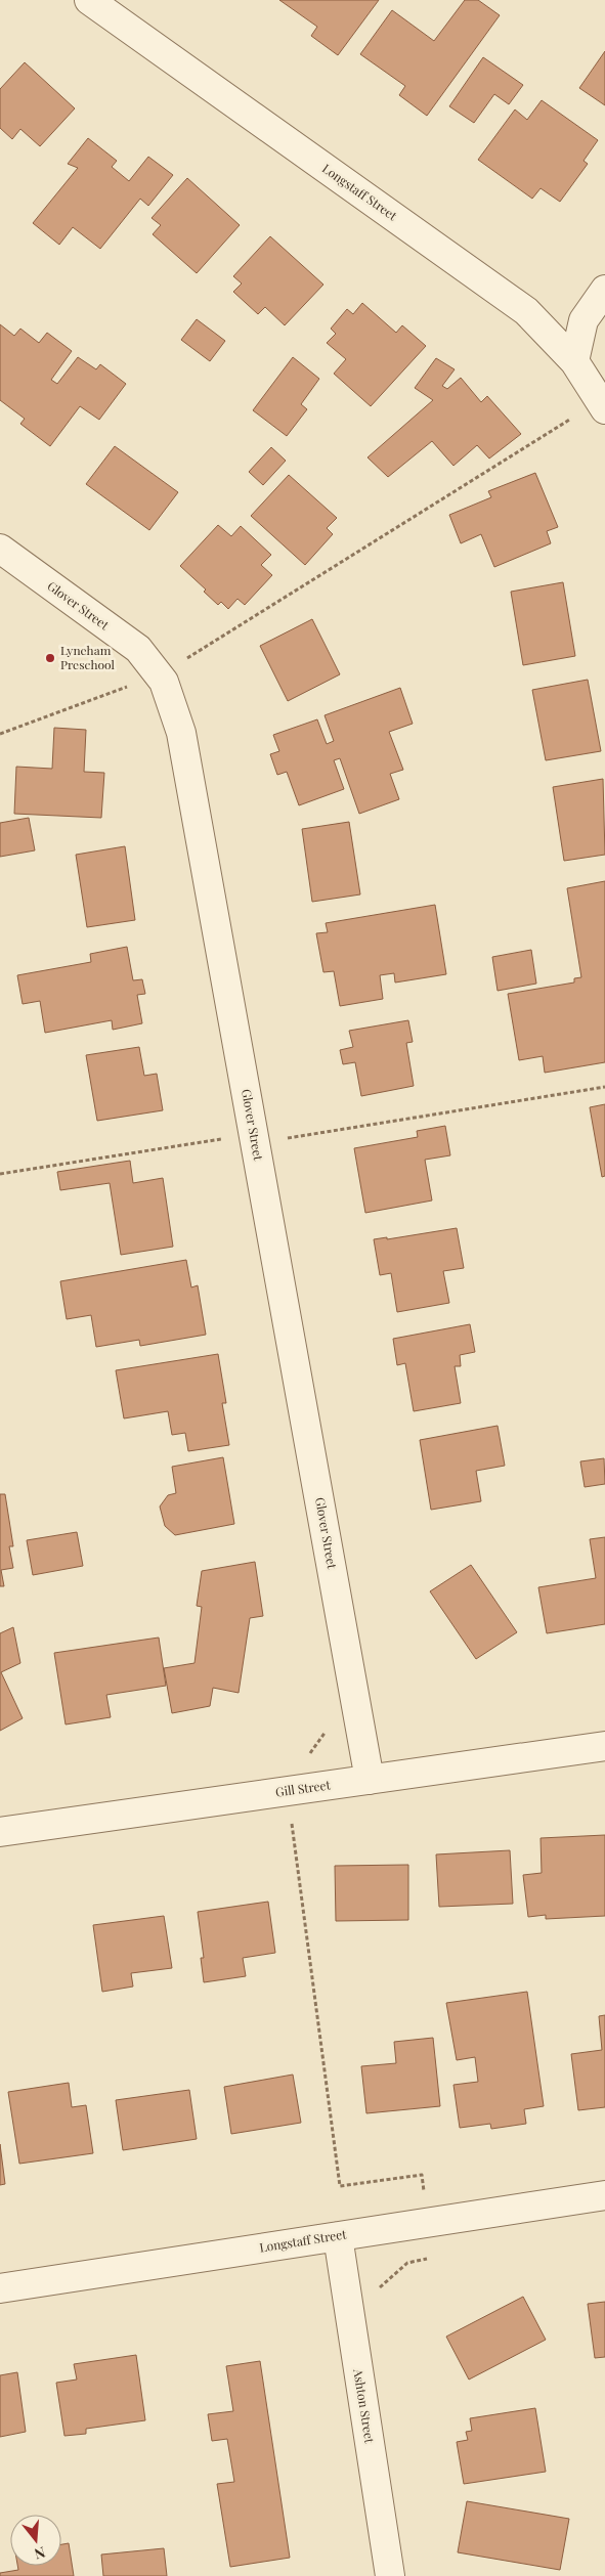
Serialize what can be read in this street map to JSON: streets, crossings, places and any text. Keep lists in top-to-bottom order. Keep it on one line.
{"streets":{"street":["Longstaff Street","Glover Street","Gill Street","Ashton Street"]},"crossings":[["Longstaff Street","Ashton Street"],["Glover Street","Gill Street"]],"places":["Lyneham Preschool"],"north":"bottom"}
